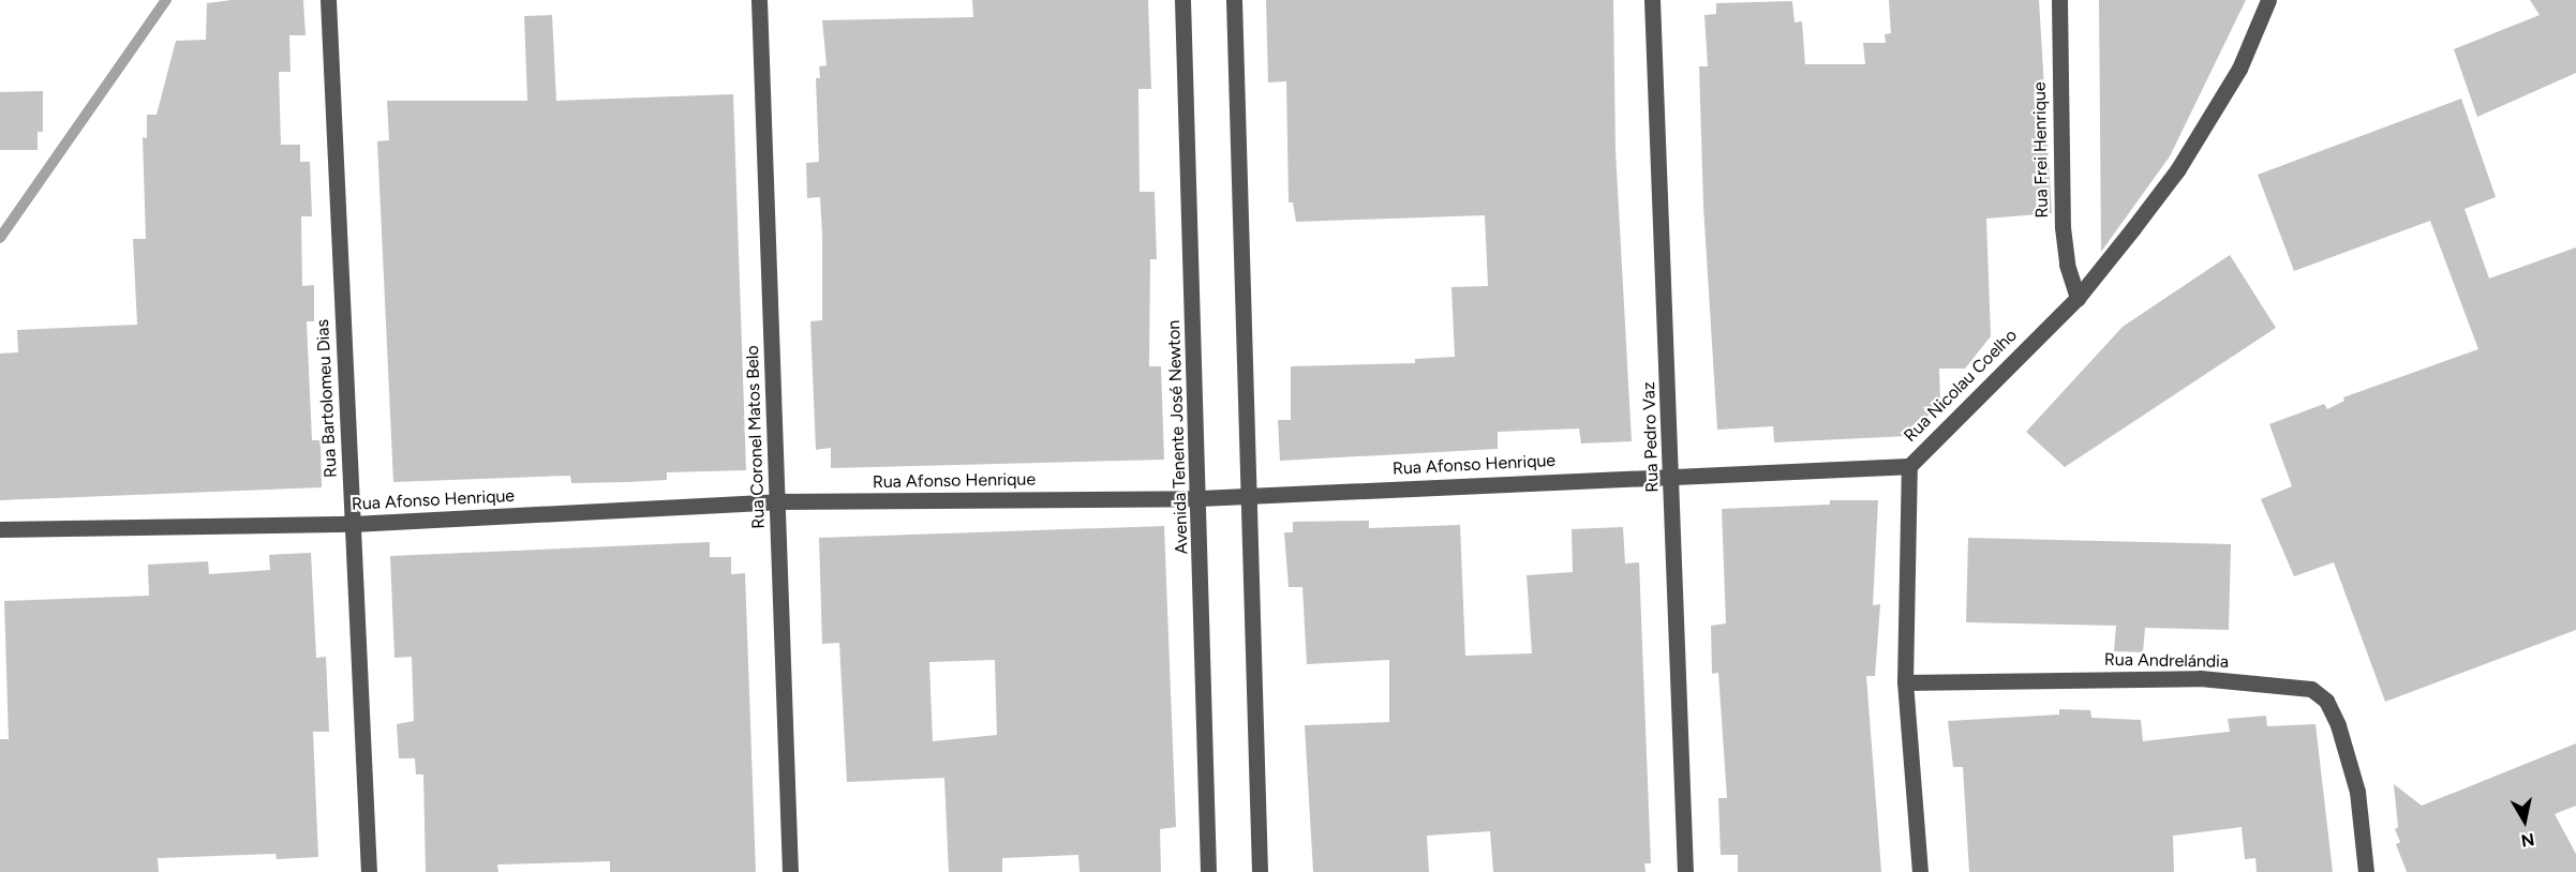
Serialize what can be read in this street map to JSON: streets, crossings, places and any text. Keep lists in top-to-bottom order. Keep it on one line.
{"streets":{"street":["Rua Frei Henrique","Rua Nicolau Coelho","Rua Bartolomeu Dias","Rua Coronel Matos Belo","Avenida Tenente José Newton","Rua Pedro Vaz","Rua Afonso Henrique","Rua Andrelándia"]},"crossings":[["Rua Frei Henrique","Rua Nicolau Coelho"],["Rua Nicolau Coelho","Rua Afonso Henrique"],["Rua Nicolau Coelho","Rua Andrelándia"],["Rua Bartolomeu Dias","Rua Afonso Henrique"],["Rua Coronel Matos Belo","Rua Afonso Henrique"],["Avenida Tenente José Newton","Rua Afonso Henrique"],["Rua Pedro Vaz","Rua Afonso Henrique"]],"north":"bottom"}
